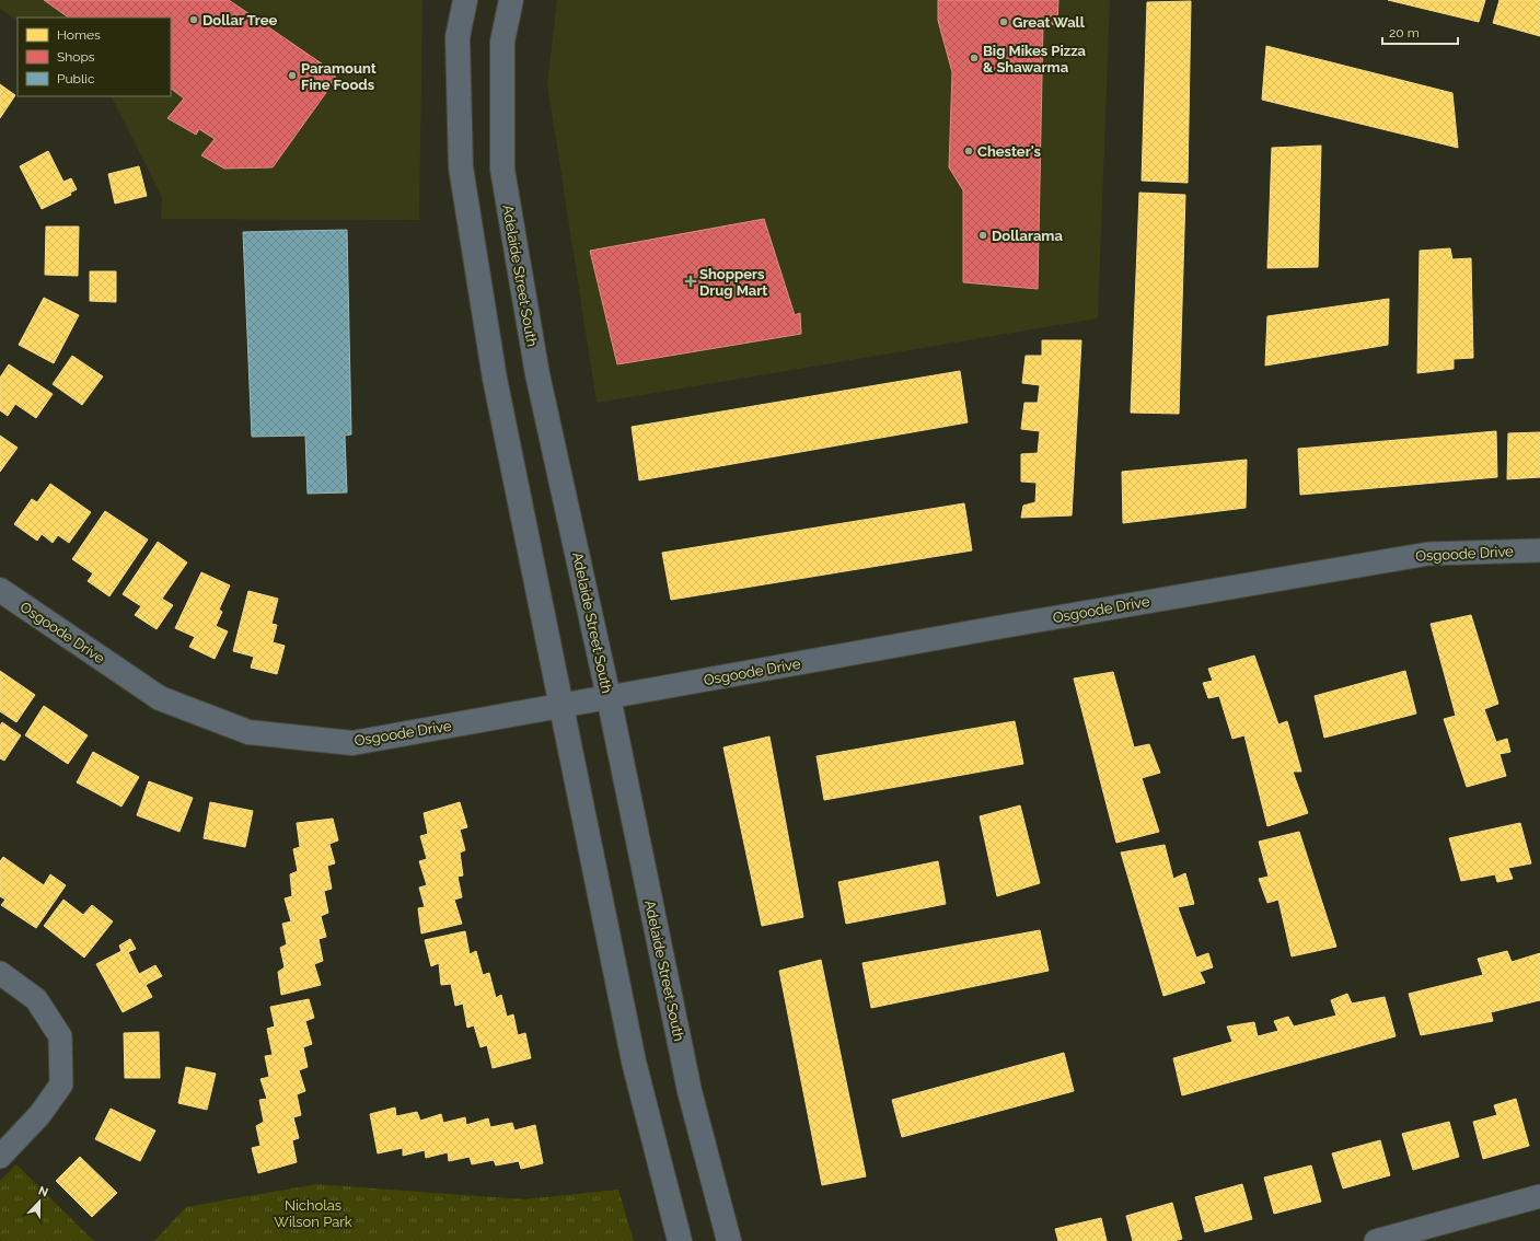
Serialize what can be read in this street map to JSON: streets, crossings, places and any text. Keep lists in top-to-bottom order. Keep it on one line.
{"streets":{"street":["Adelaide Street South","Osgoode Drive"]},"crossings":[["Adelaide Street South","Osgoode Drive"]],"parks":["Nicholas Wilson Park"],"places":{"other":["Dollar Tree","Great Wall","Big Mikes Pizza & Shawarma","Paramount Fine Foods","Chester's","Dollarama"],"health":["Shoppers Drug Mart"]},"legend":["Homes","Shops","Public"],"scale_bar":"20 m","north":"top"}
